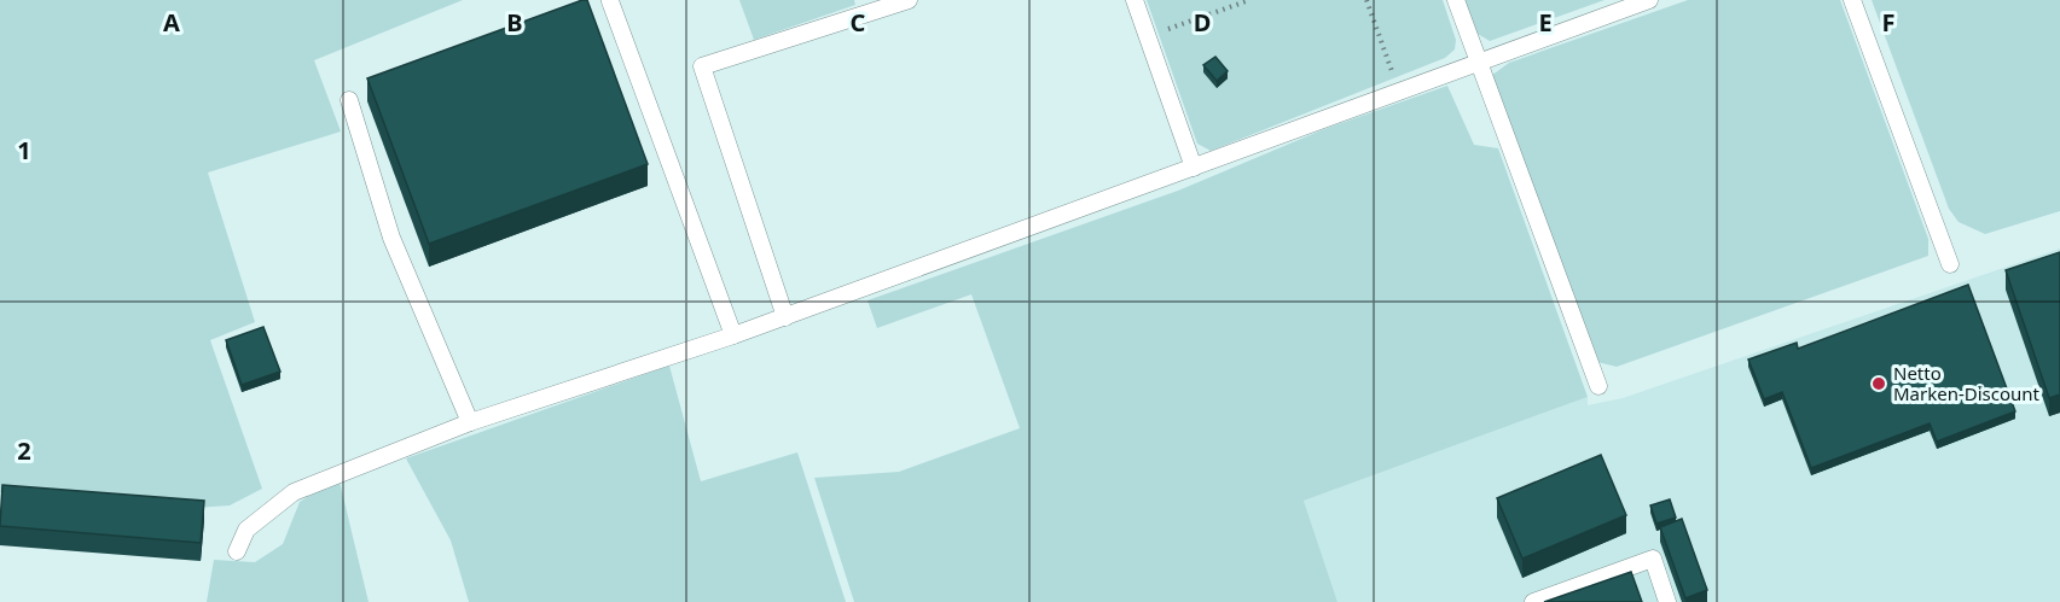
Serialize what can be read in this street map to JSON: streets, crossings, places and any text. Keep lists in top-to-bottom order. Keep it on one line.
{"places":["Netto Marken-Discount"],"grid":{"columns":["A","B","C","D","E","F"],"rows":["1","2"]}}
